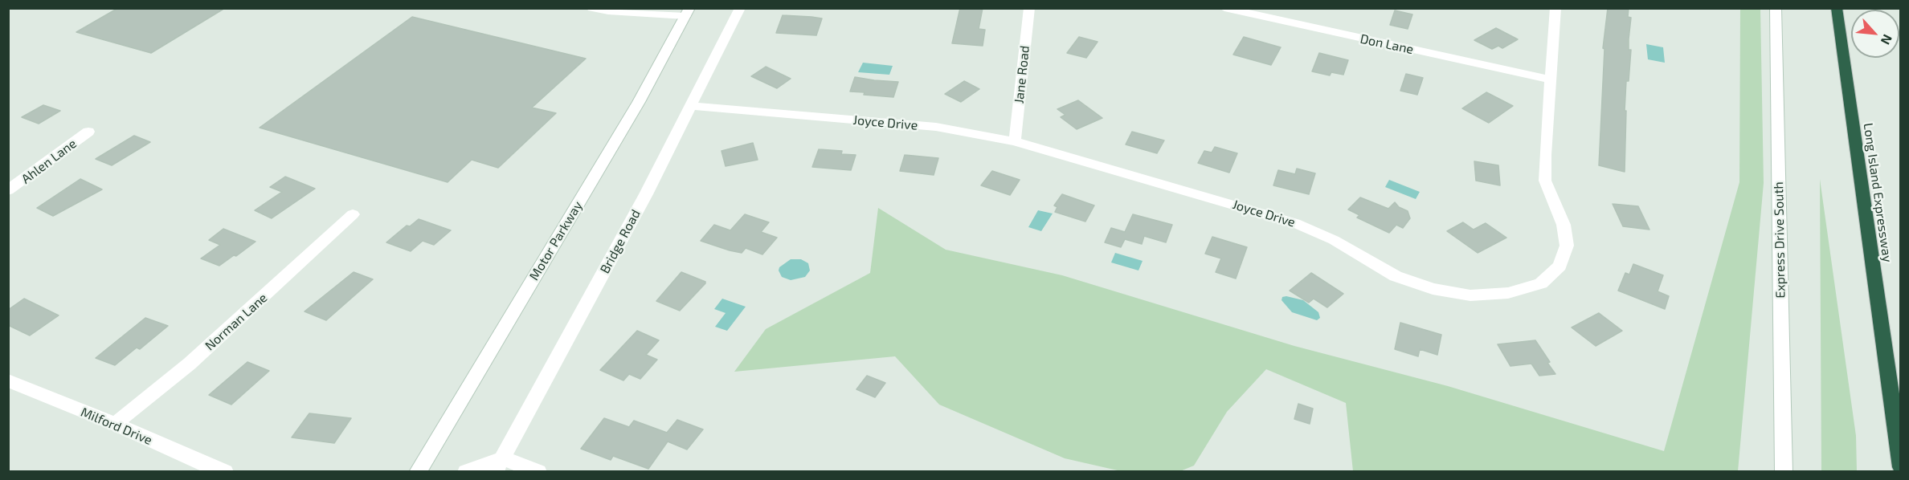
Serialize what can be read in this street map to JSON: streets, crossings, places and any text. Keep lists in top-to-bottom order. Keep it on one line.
{"streets":{"highway":["Long Island Expressway"],"street":["Don Lane","Jane Road","Joyce Drive","Ahlen Lane","Express Drive South","Motor Parkway","Bridge Road","Norman Lane","Milford Drive"]},"crossings":[["Don Lane","Joyce Drive"],["Jane Road","Joyce Drive"],["Joyce Drive","Bridge Road"],["Norman Lane","Milford Drive"]],"north":"bottom right"}
